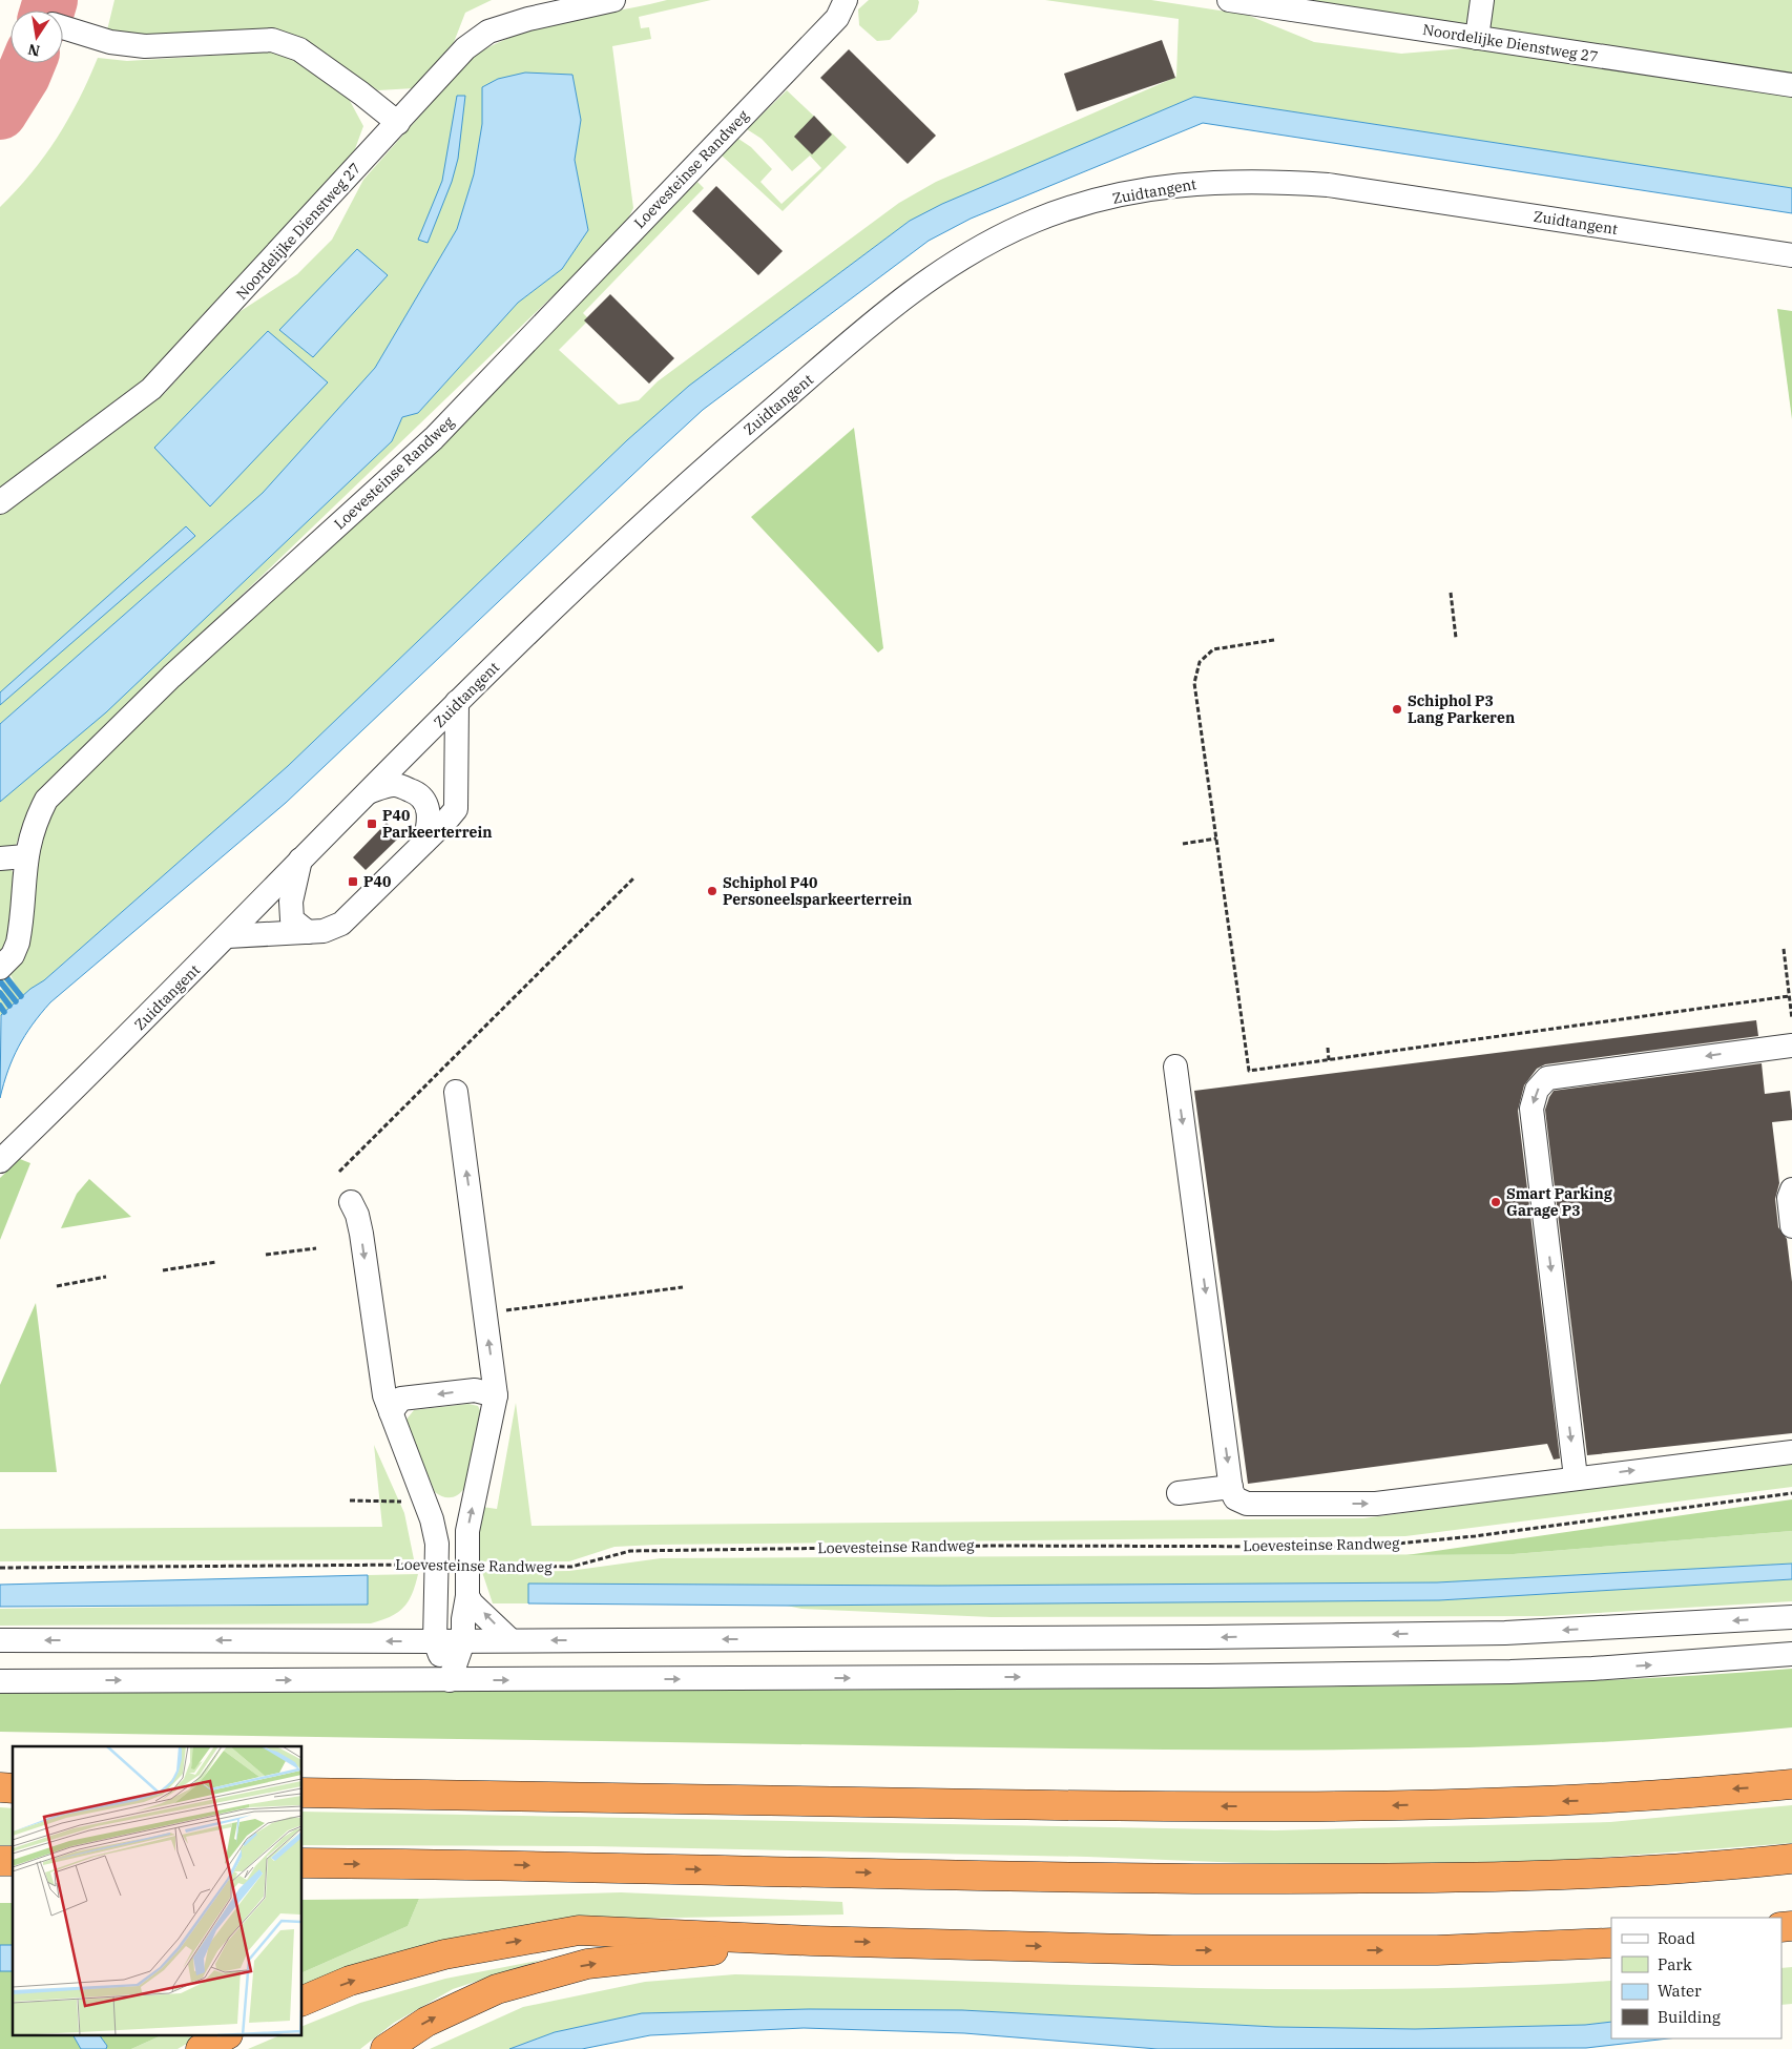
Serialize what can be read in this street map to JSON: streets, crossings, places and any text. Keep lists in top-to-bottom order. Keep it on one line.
{"streets":{"street":["Noordelijke Dienstweg 27","Loevesteinse Randweg","Zuidtangent"]},"places":{"other":["Schiphol P3 Lang Parkeren","Schiphol P40 Personeelsparkeerterrein","Smart Parking Garage P3"],"transit":["P40 Parkeerterrein","P40"]},"legend":["Road","Park","Water","Building"],"north":"bottom"}
